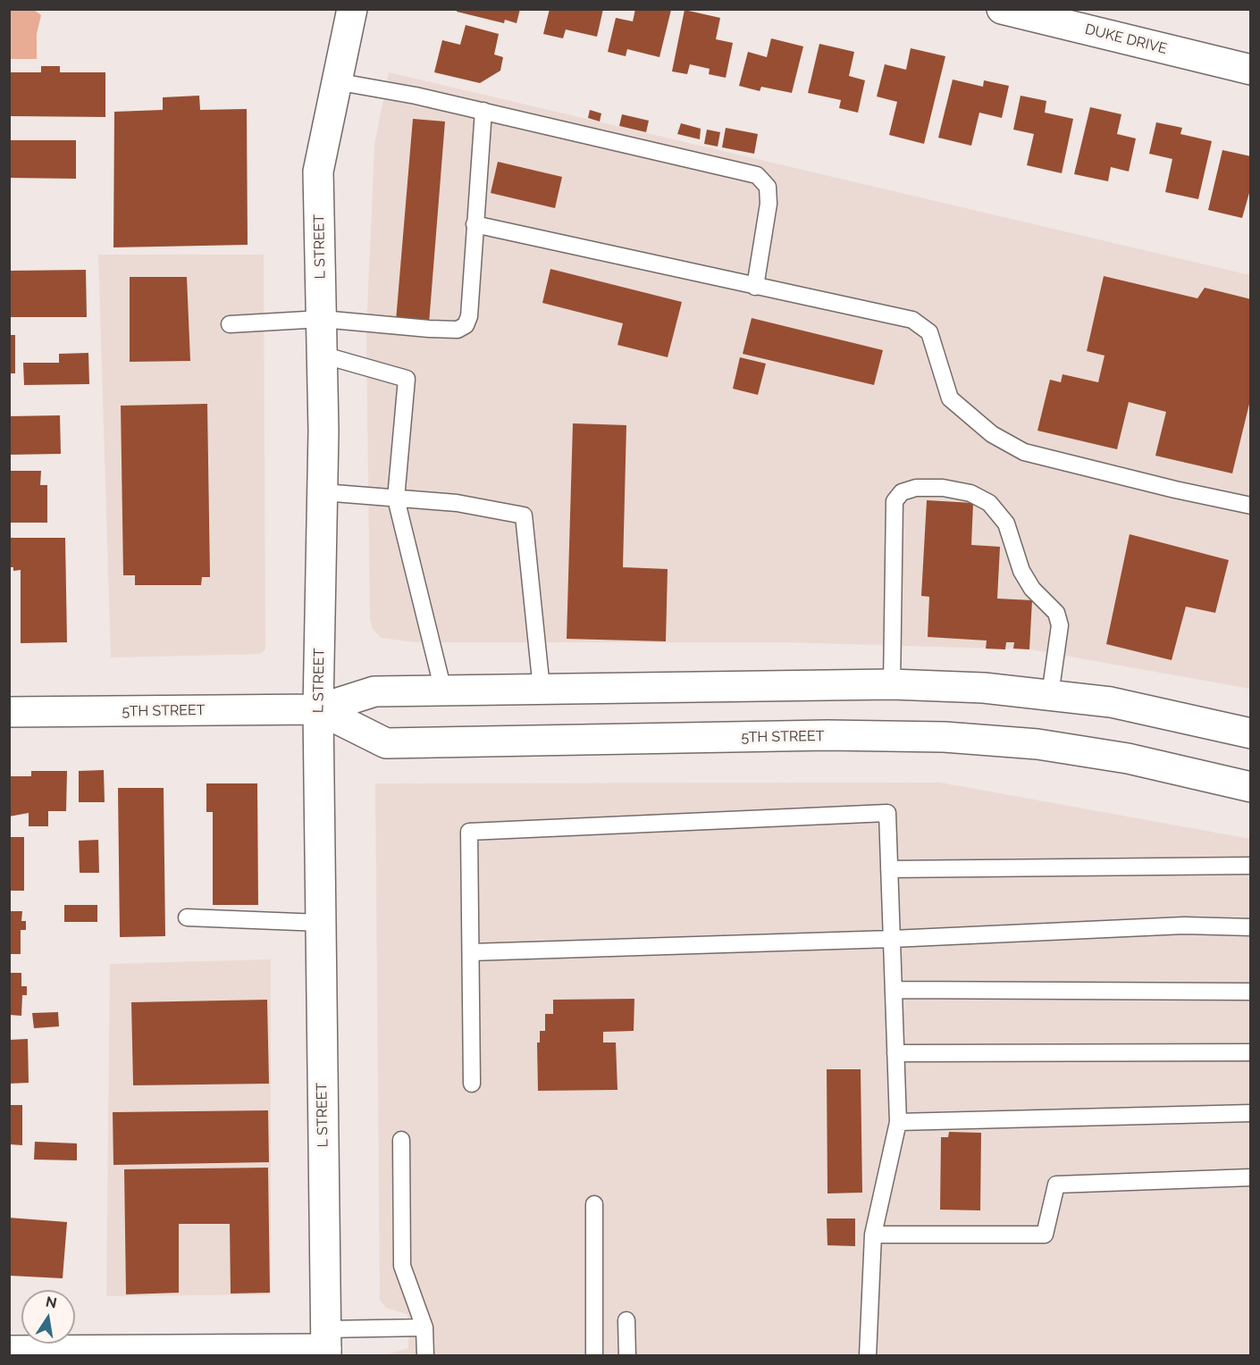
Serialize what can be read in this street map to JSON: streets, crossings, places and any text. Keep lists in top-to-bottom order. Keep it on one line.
{"streets":{"main road":["DUKE DRIVE","L STREET","5TH STREET"]},"crossings":[["L STREET","5TH STREET"]],"north":"top"}
